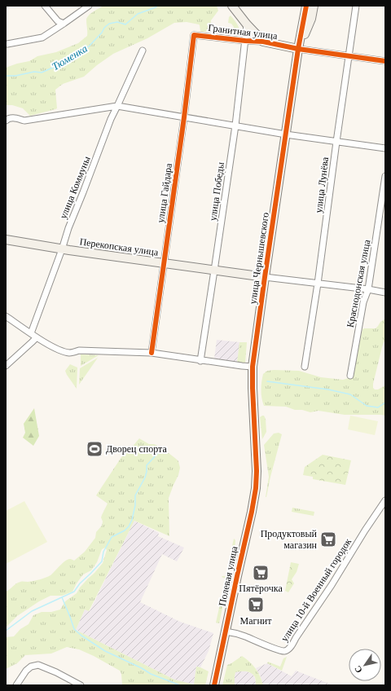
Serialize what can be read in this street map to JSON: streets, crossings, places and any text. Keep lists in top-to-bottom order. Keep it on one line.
{"streets":{"street":["Гранитная улица","улица Лунёва","улица Коммуны","улица Победы","улица Гайдара","Перекопская улица","улица Чернышевского","Краснодонская улица","Полевая улица","улица 10-й Военный городок"]},"crossings":[["Гранитная улица","улица Лунёва"],["Гранитная улица","улица Победы"],["Гранитная улица","улица Гайдара"],["Гранитная улица","улица Чернышевского"],["улица Лунёва","Перекопская улица"],["улица Коммуны","Перекопская улица"],["улица Победы","Перекопская улица"],["улица Гайдара","Перекопская улица"],["Перекопская улица","улица Чернышевского"],["Перекопская улица","Краснодонская улица"],["улица Чернышевского","Полевая улица"],["Полевая улица","улица 10-й Военный городок"]],"water":["Тюменка"],"places":{"sports":["Дворец спорта"],"supermarket":["Продуктовый магазин","Пятёрочка","Магнит"]},"north":"bottom left"}
